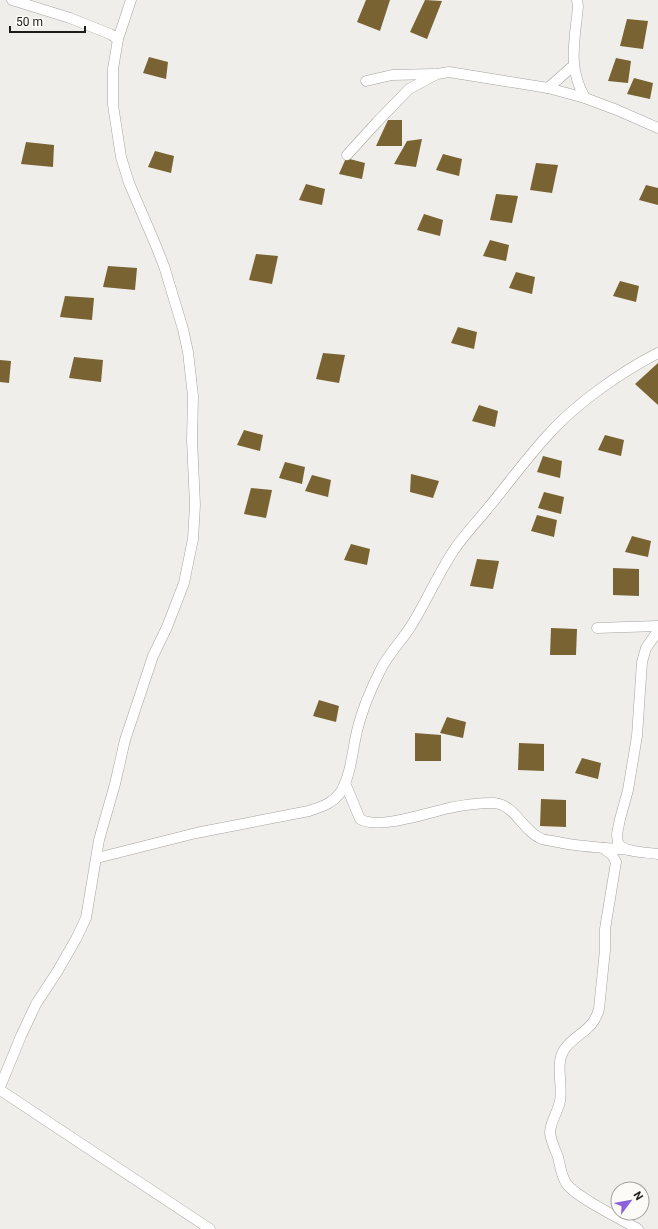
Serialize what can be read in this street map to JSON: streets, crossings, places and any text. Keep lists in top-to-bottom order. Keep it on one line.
{"scale_bar":"50 m","north":"top right"}
